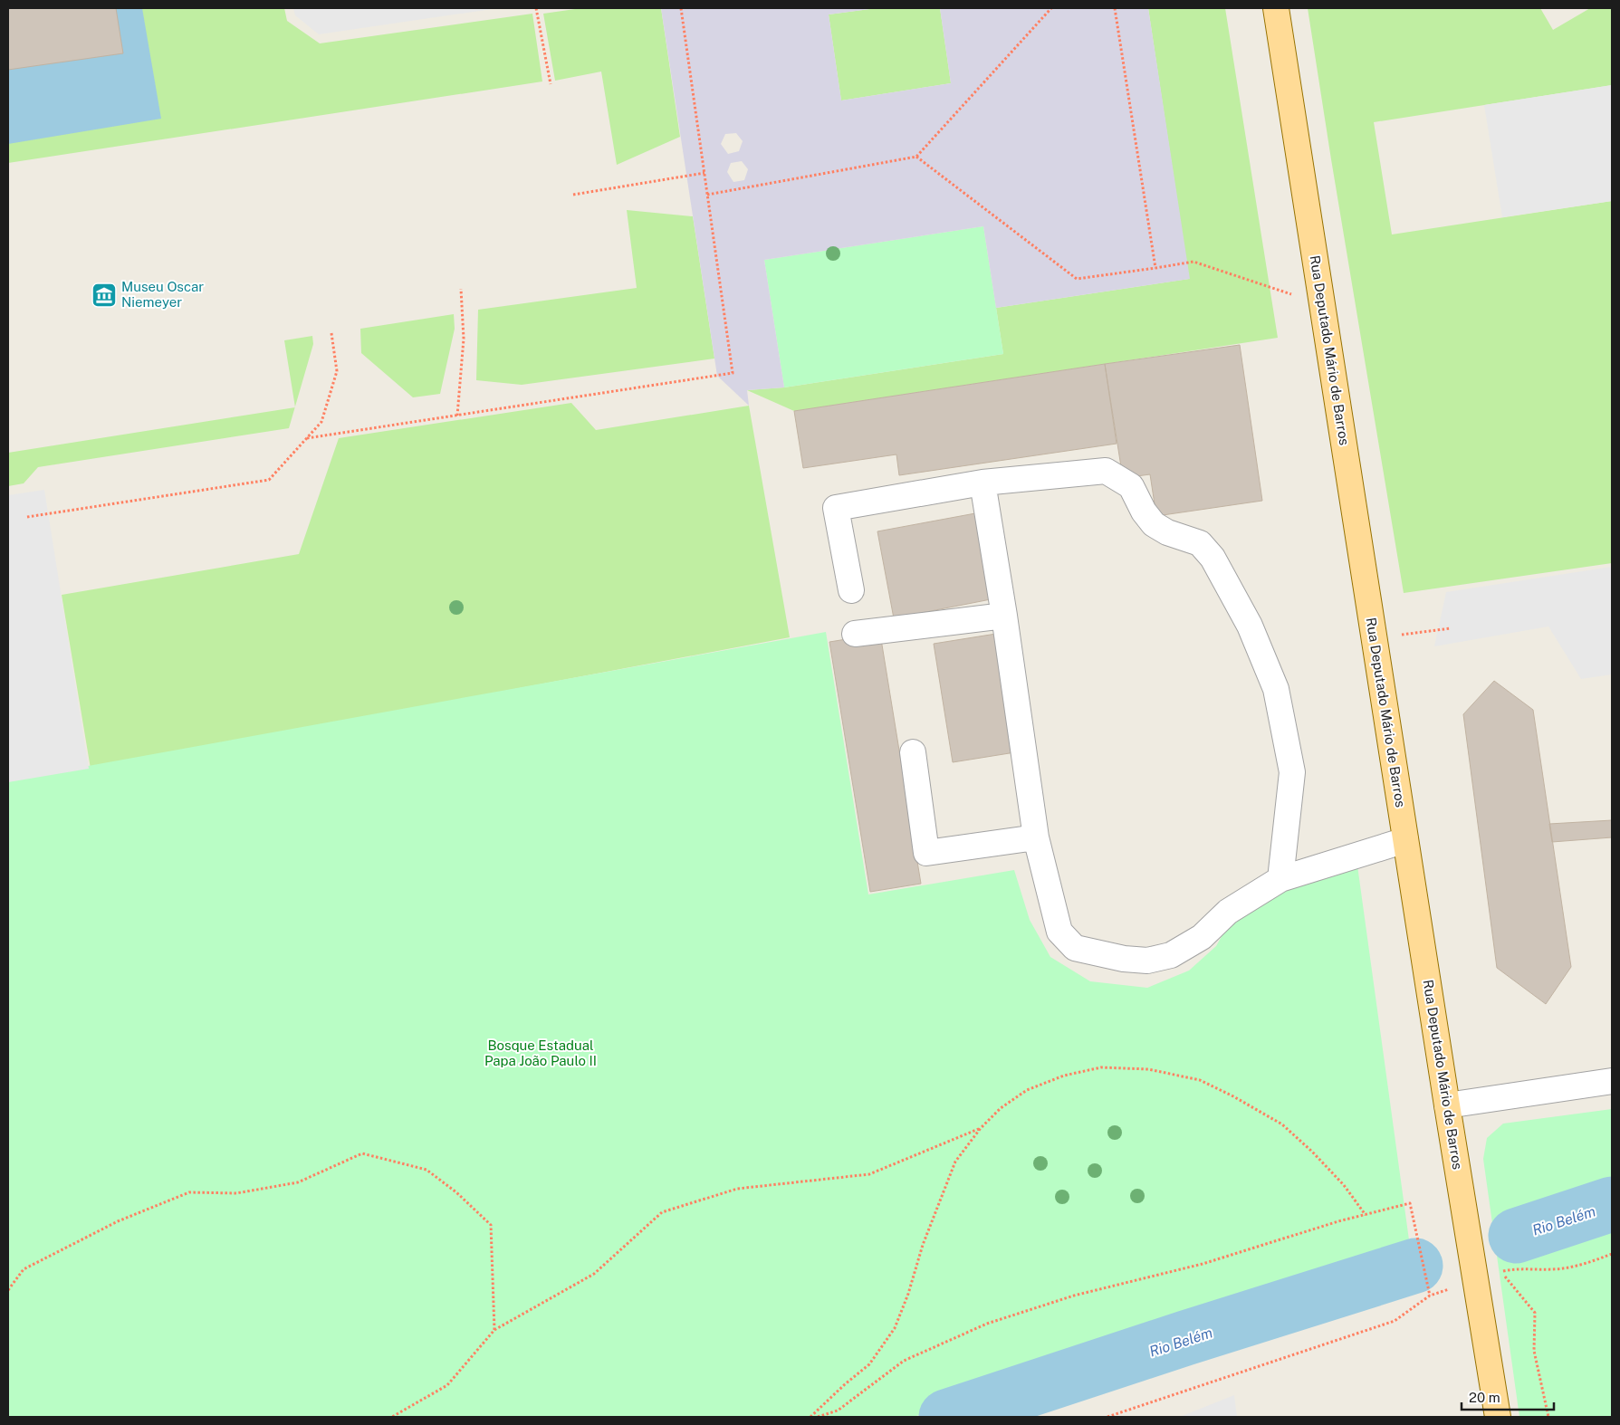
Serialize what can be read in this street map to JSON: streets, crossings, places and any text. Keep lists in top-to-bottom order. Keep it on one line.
{"streets":{"main road":["Rua Deputado Mário de Barros"]},"water":["Rio Belém"],"parks":["Bosque Estadual Papa João Paulo II"],"places":{"museum":["Museu Oscar Niemeyer"]},"scale_bar":"20 m"}
